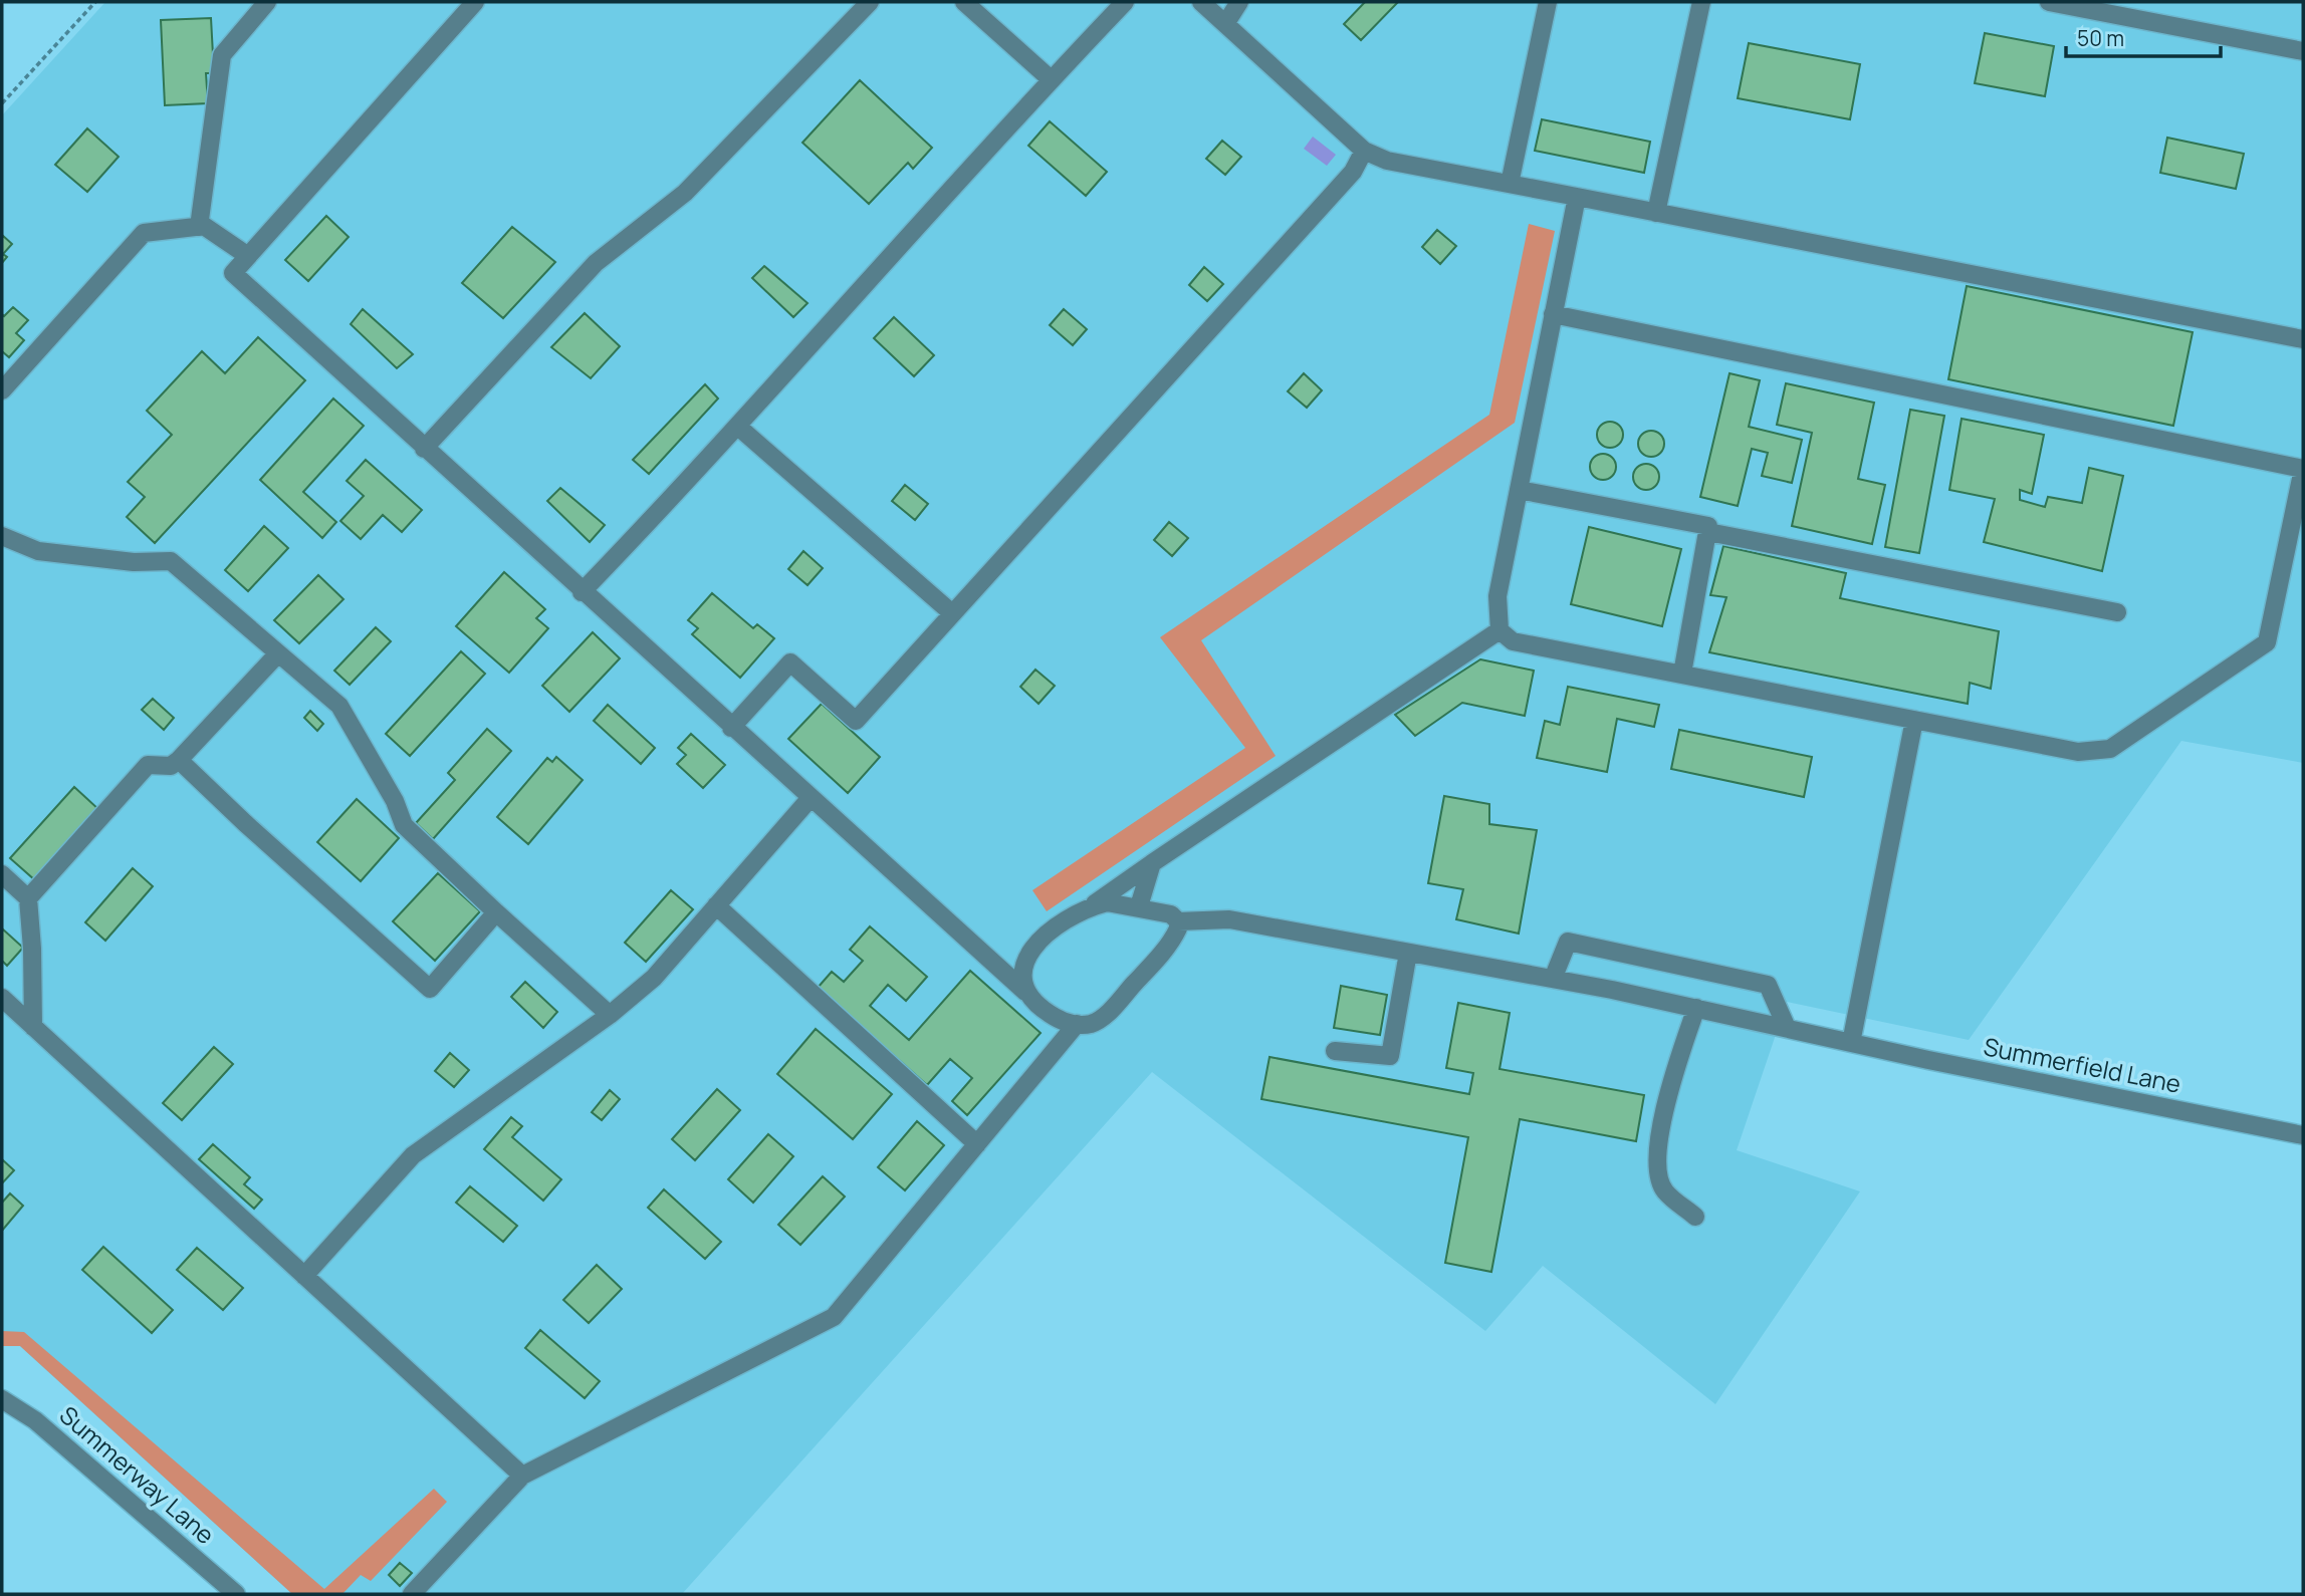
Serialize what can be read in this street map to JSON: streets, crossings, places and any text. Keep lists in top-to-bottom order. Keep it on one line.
{"streets":{"street":["Summerfield Lane","Summerway Lane"]},"scale_bar":"50 m"}
